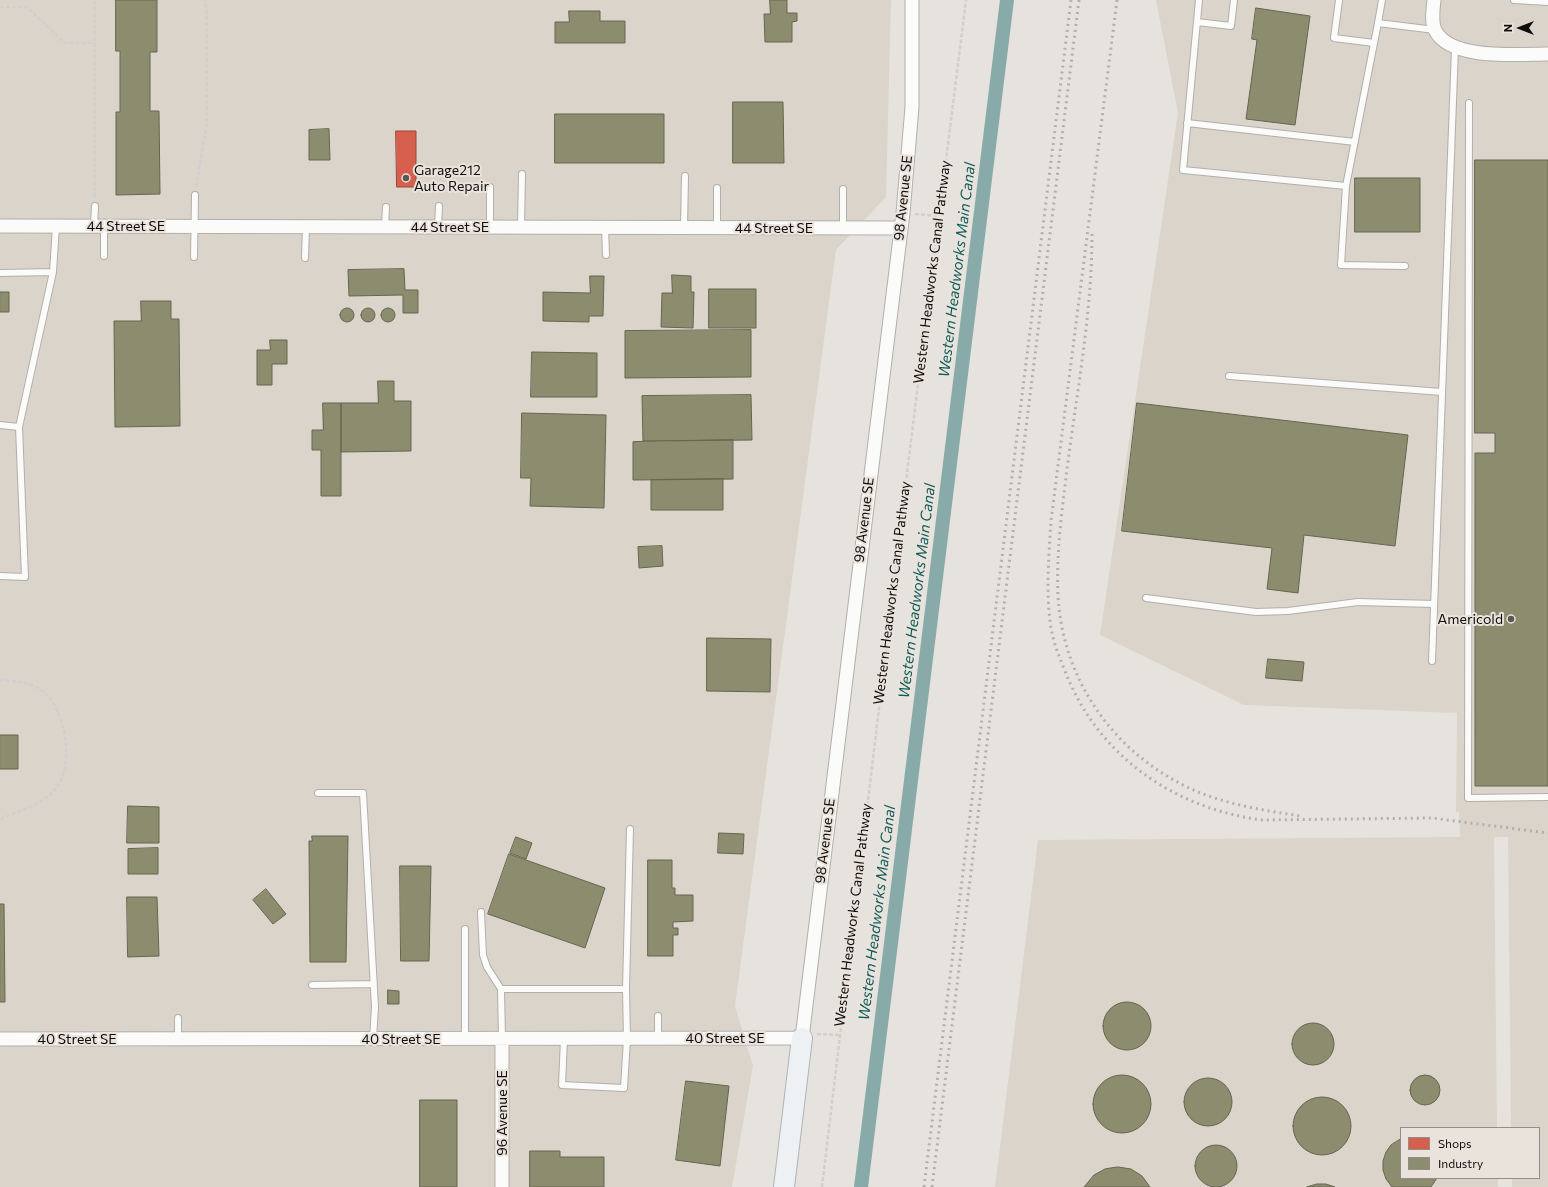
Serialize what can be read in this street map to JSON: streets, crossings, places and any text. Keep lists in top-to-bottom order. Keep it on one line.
{"streets":{"street":["98 Avenue SE","44 Street SE","40 Street SE","96 Avenue SE"],"path":["Western Headworks Canal Pathway"]},"crossings":[["98 Avenue SE","44 Street SE"],["98 Avenue SE","40 Street SE"],["40 Street SE","96 Avenue SE"]],"water":["Western Headworks Main Canal"],"places":["Garage212 Auto Repair","Americold"],"legend":["Shops","Industry"],"north":"left"}
